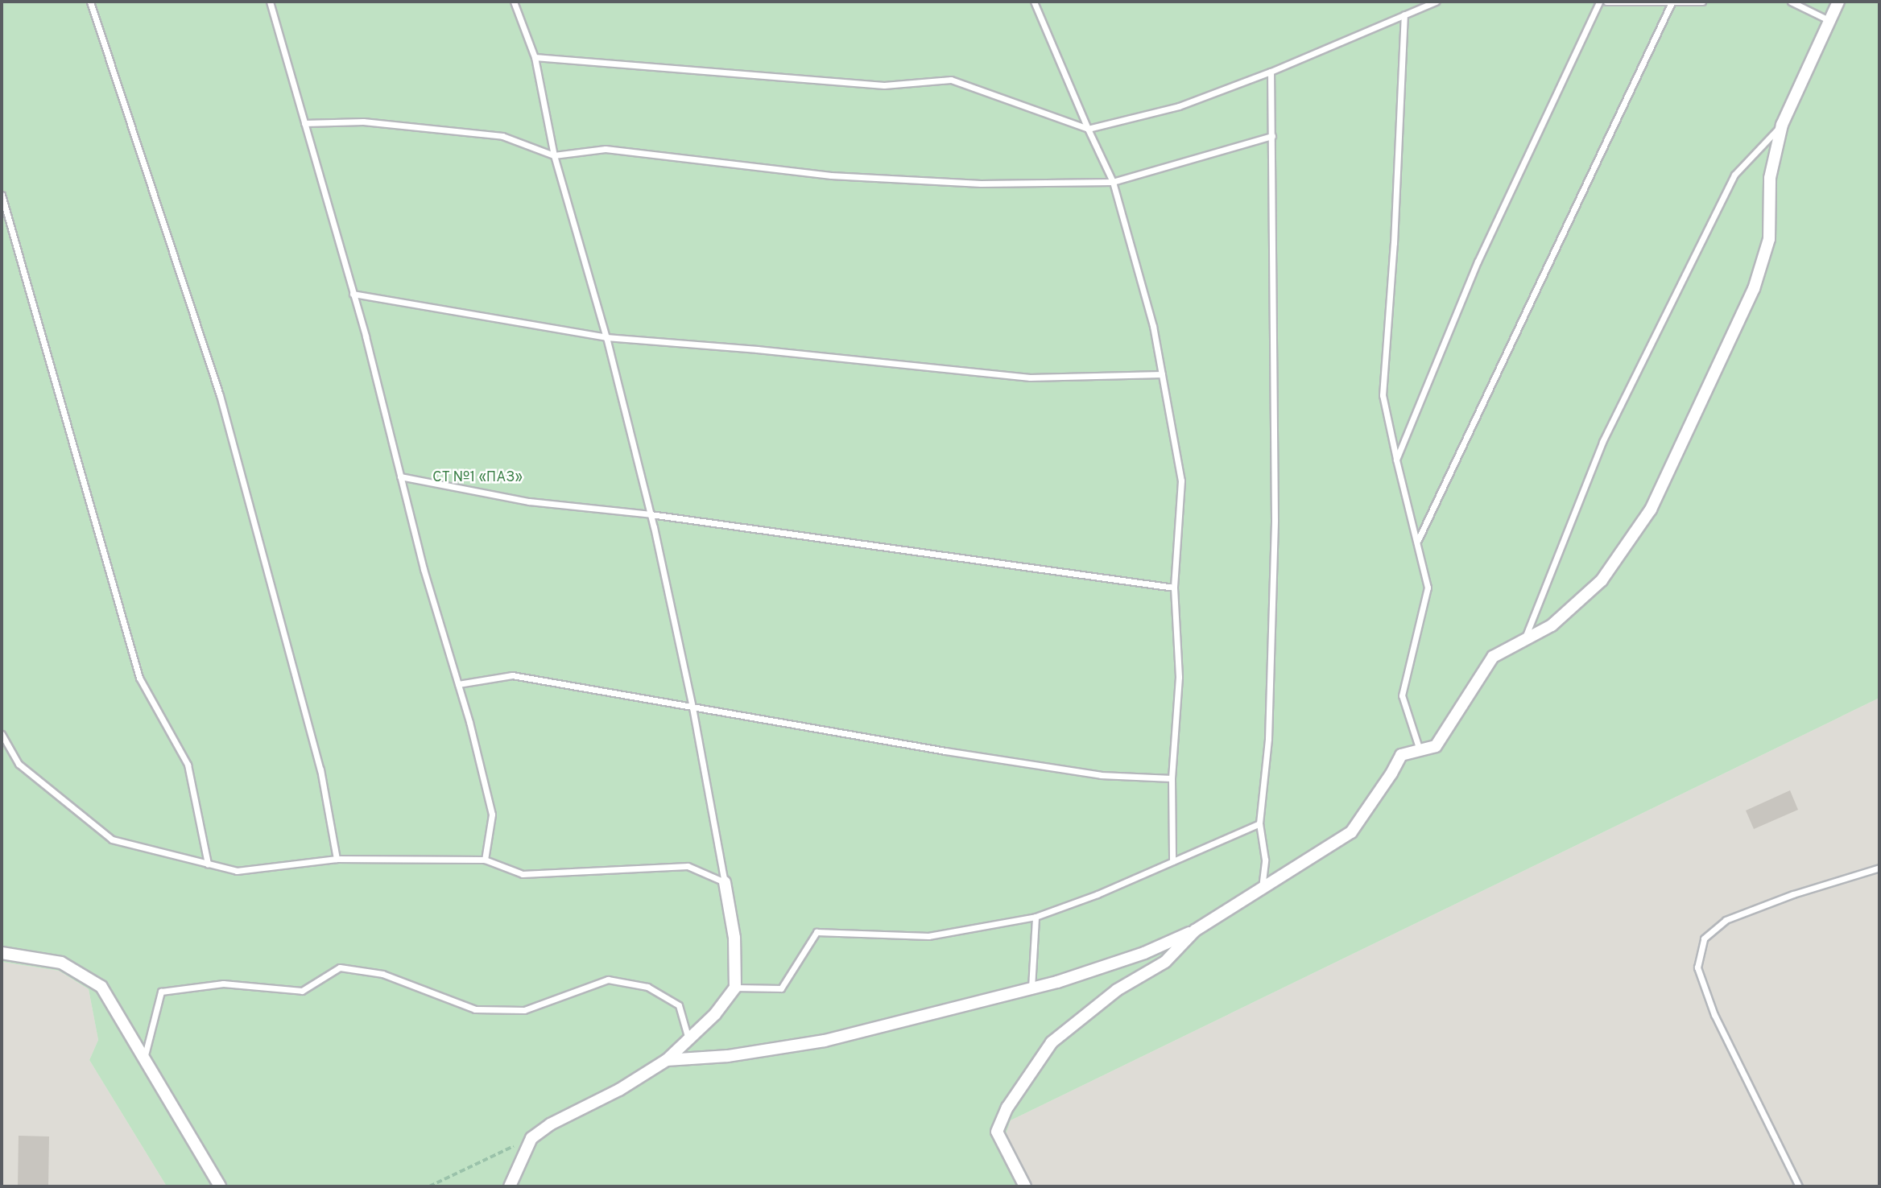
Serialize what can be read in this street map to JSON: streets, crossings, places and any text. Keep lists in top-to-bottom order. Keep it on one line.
{"parks":["СТ №1 «ПАЗ»"]}
